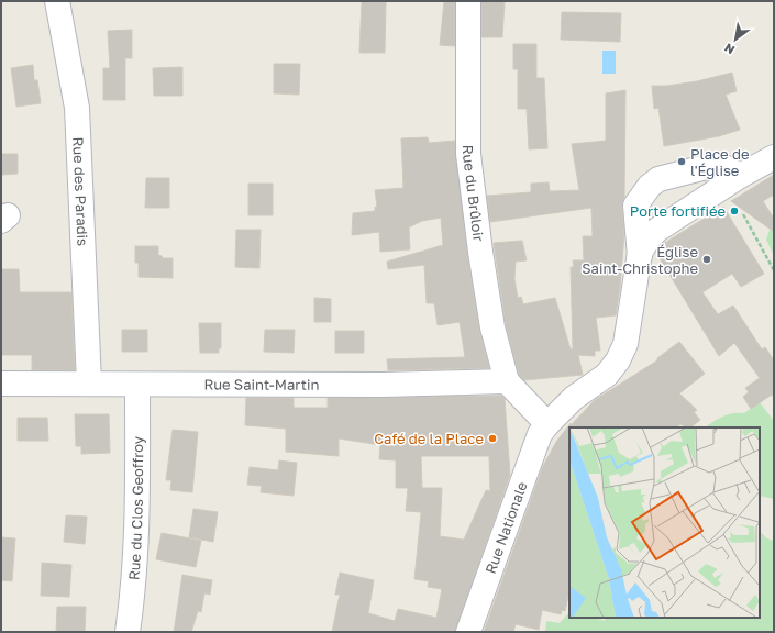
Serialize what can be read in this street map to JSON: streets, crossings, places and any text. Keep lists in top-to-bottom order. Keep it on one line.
{"streets":{"street":["Rue des Paradis","Rue du Brûloir","Rue Saint-Martin","Rue du Clos Geoffroy","Rue Nationale"]},"crossings":[["Rue des Paradis","Rue Saint-Martin"],["Rue du Brûloir","Rue Saint-Martin"],["Rue Saint-Martin","Rue du Clos Geoffroy"]],"places":["Place de l'Église","Porte fortifiée","Église Saint-Christophe","Café de la Place"],"north":"bottom left"}
